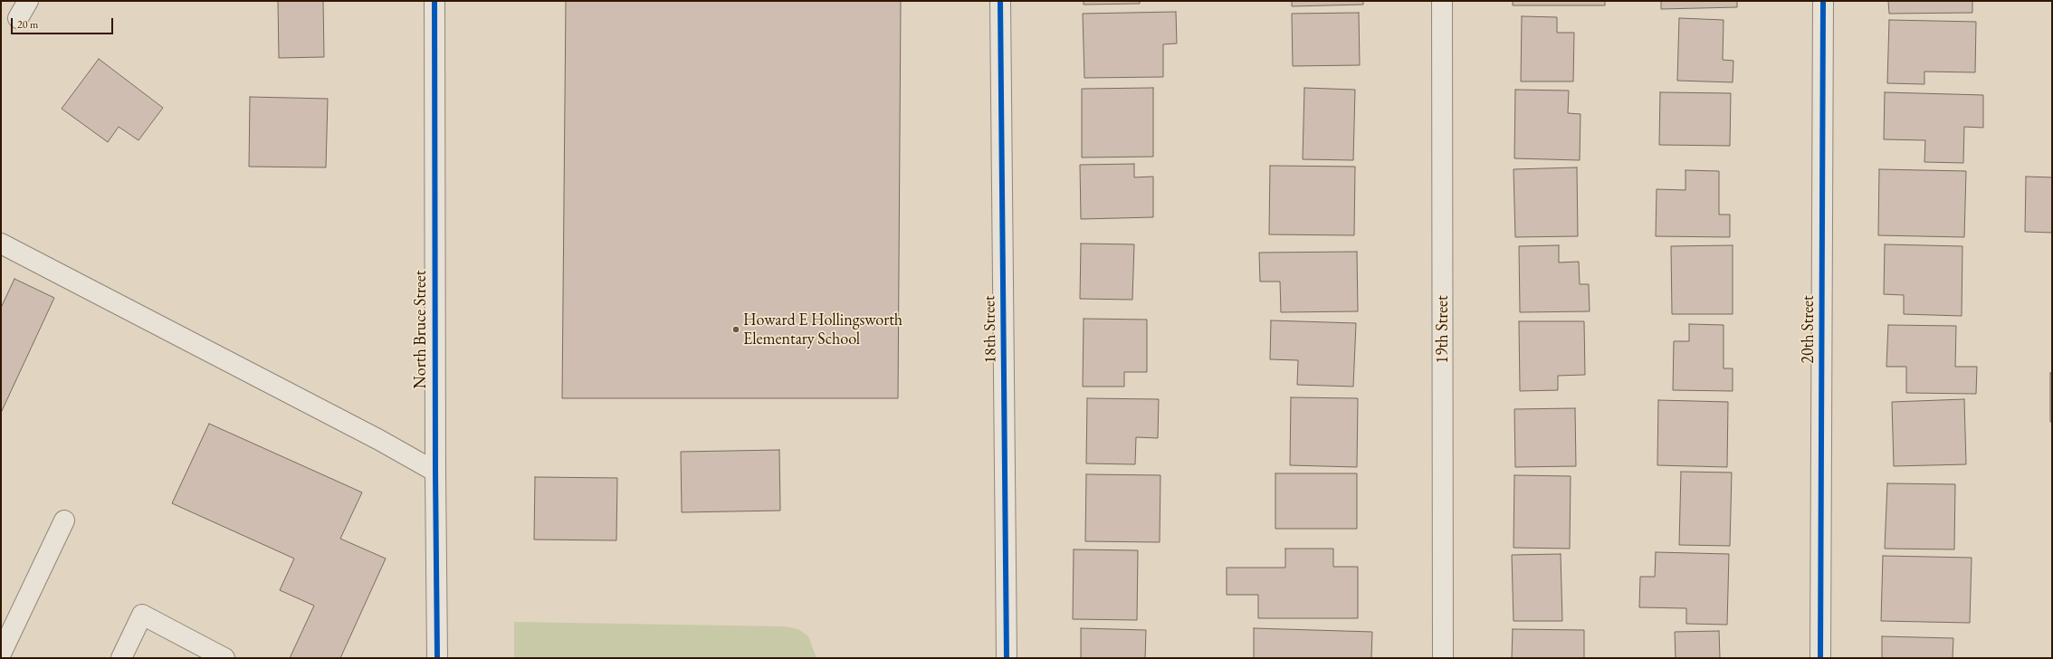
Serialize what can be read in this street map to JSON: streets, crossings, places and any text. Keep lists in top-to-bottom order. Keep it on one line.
{"streets":{"street":["North Bruce Street","18th Street","19th Street","20th Street"]},"places":["Howard E Hollingsworth Elementary School"],"scale_bar":"20 m"}
